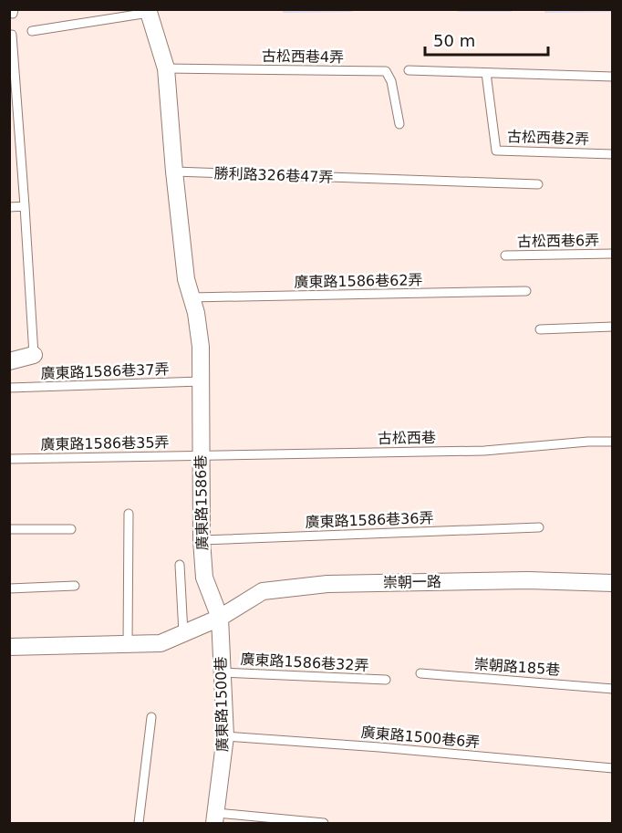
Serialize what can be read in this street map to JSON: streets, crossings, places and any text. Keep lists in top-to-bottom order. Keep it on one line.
{"streets":{"street":["廣東路1586巷","崇朝一路","廣東路1500巷"],"lane":["古松西巷4弄","古松西巷2弄","勝利路326巷47弄","古松西巷6弄","廣東路1586巷62弄","廣東路1586巷37弄","古松西巷","廣東路1586巷35弄","廣東路1586巷36弄","廣東路1586巷32弄","崇朝路185巷","廣東路1500巷6弄"]},"crossings":[["勝利路326巷47弄","廣東路1586巷"],["廣東路1586巷62弄","廣東路1586巷"],["廣東路1586巷37弄","廣東路1586巷"],["古松西巷","廣東路1586巷35弄"],["古松西巷","廣東路1586巷"],["廣東路1586巷35弄","廣東路1586巷"],["廣東路1586巷","廣東路1586巷36弄"],["廣東路1586巷","崇朝一路"],["廣東路1586巷","廣東路1500巷"],["崇朝一路","廣東路1500巷"],["廣東路1586巷32弄","廣東路1500巷"],["廣東路1500巷","廣東路1500巷6弄"]],"scale_bar":"50 m"}
